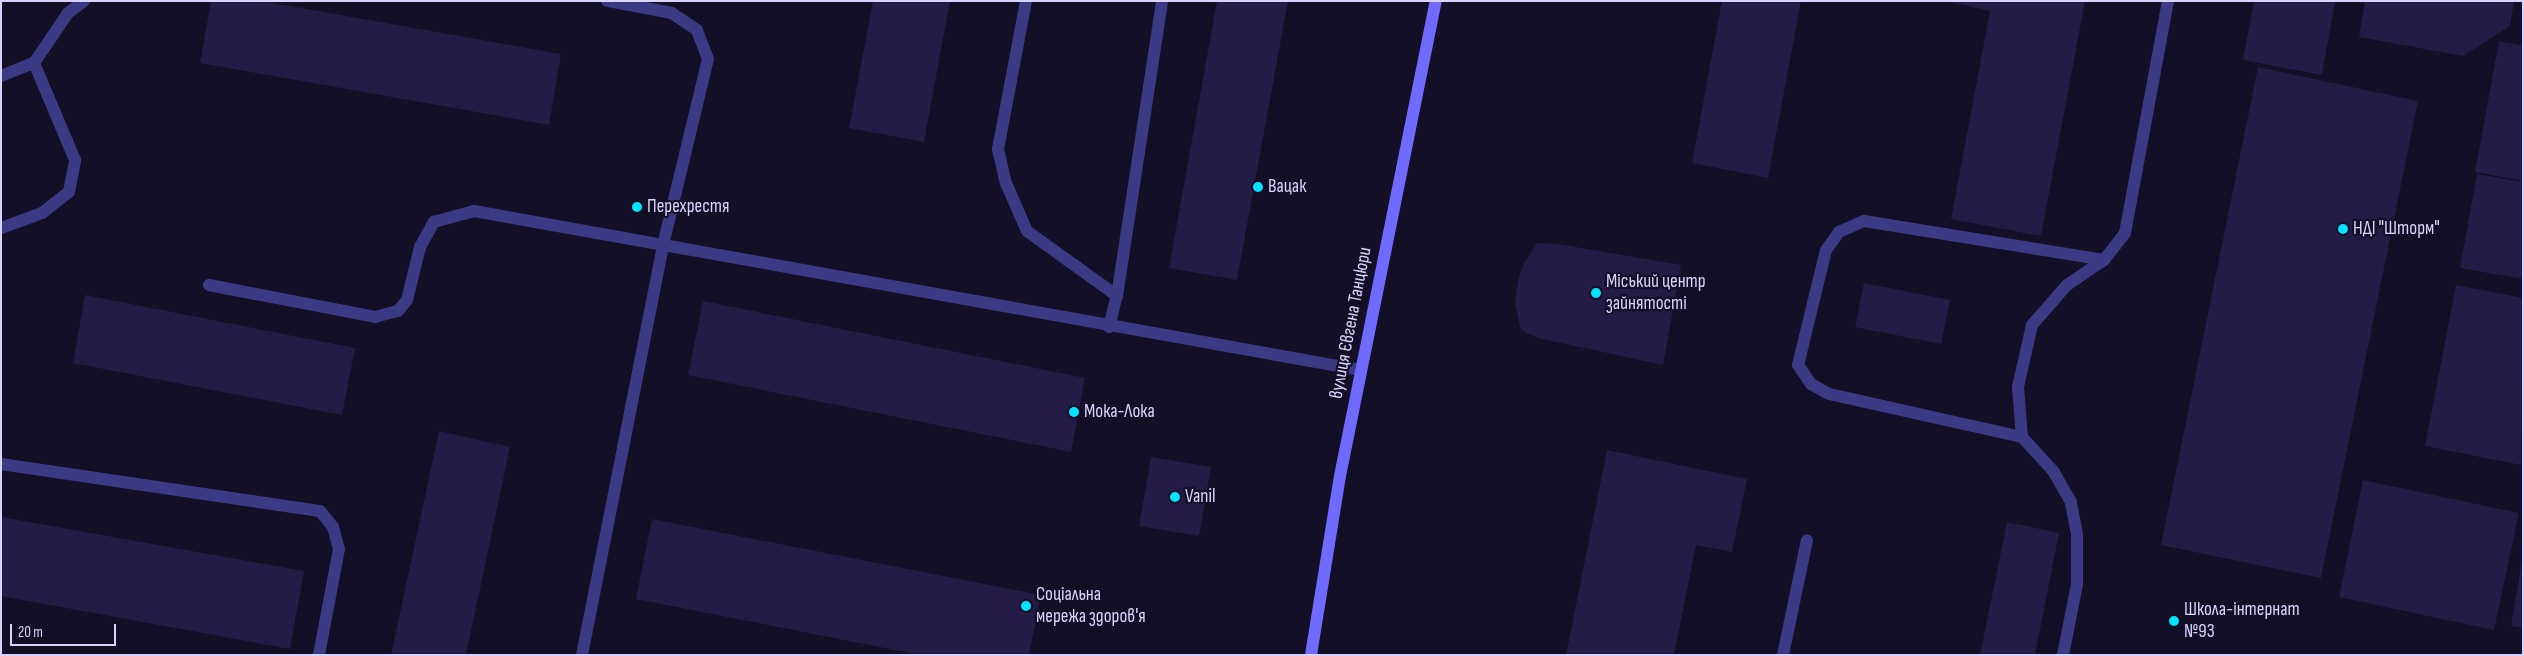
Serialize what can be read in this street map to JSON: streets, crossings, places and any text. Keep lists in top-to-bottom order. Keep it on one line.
{"streets":{"street":["вулиця Євгена Танцюри"]},"places":["Вацак","Перехрестя","НДІ \"Шторм\"","Міський центр зайнятості","Мока-Лока","Vanil","Соціальна мережа здоров'я","Школа-інтернат №93"],"scale_bar":"20 m"}
